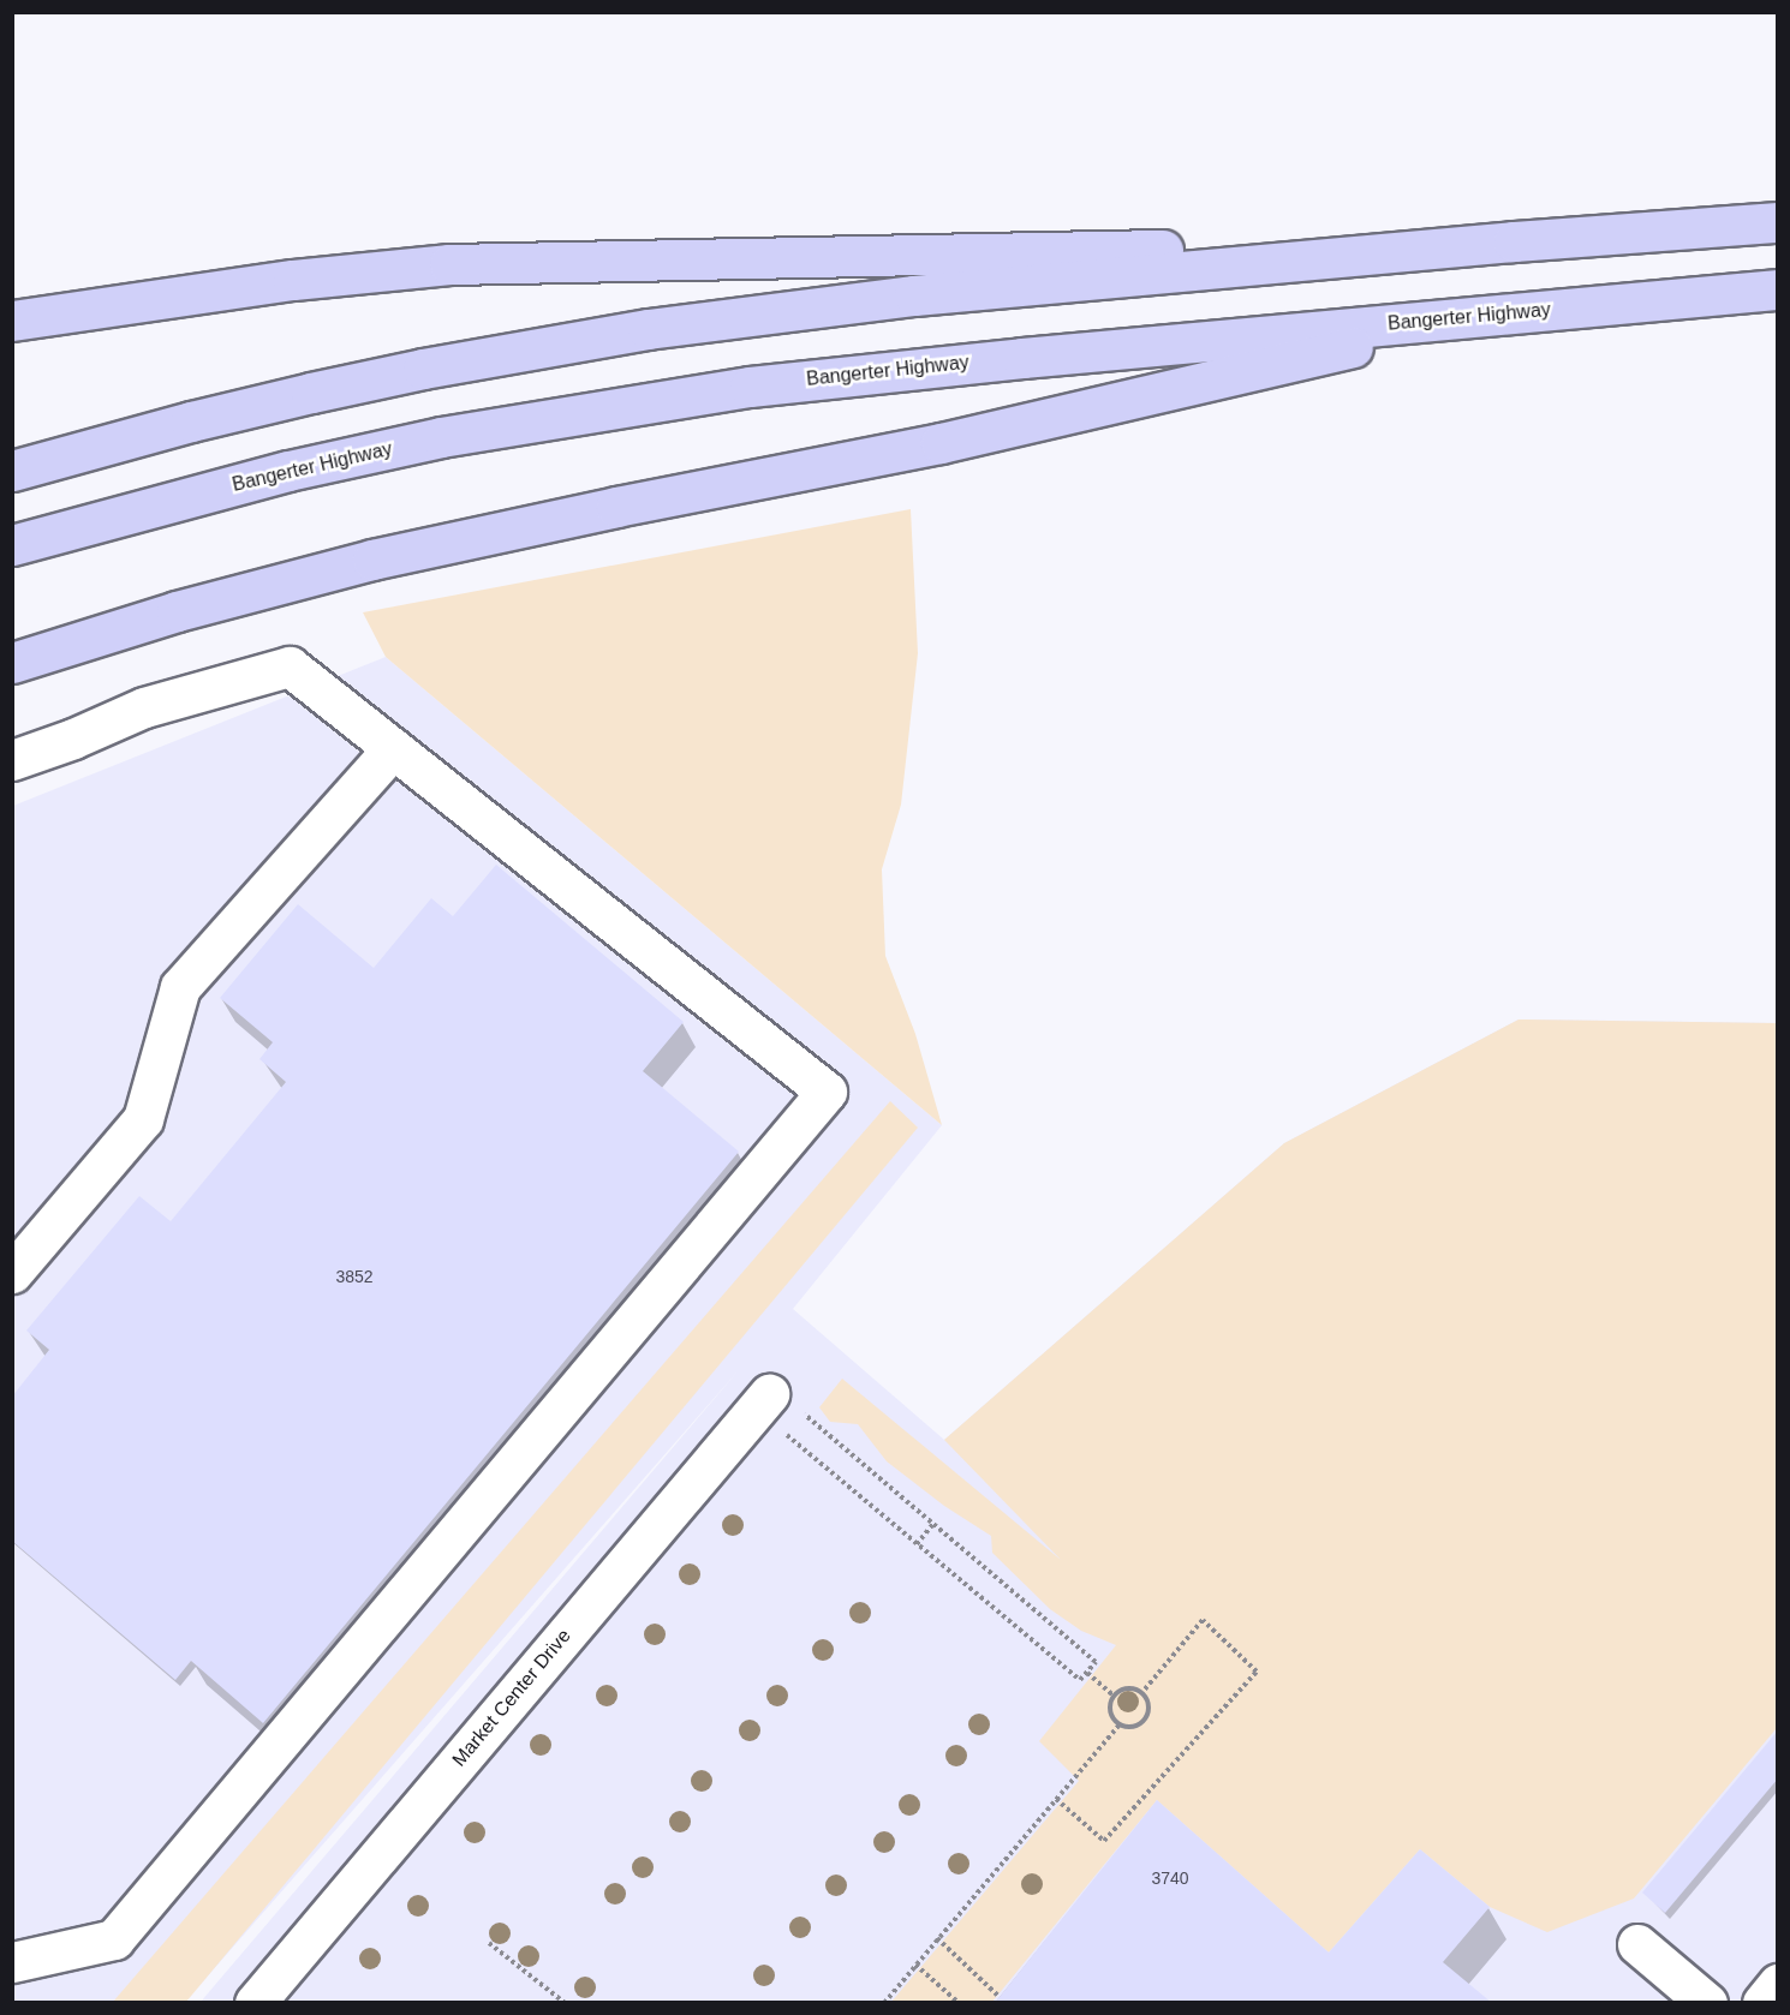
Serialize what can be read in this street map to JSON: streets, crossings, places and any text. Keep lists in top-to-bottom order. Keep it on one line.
{"streets":{"highway":["Bangerter Highway"],"street":["Market Center Drive"]},"house_numbers":["3852","3740"]}
